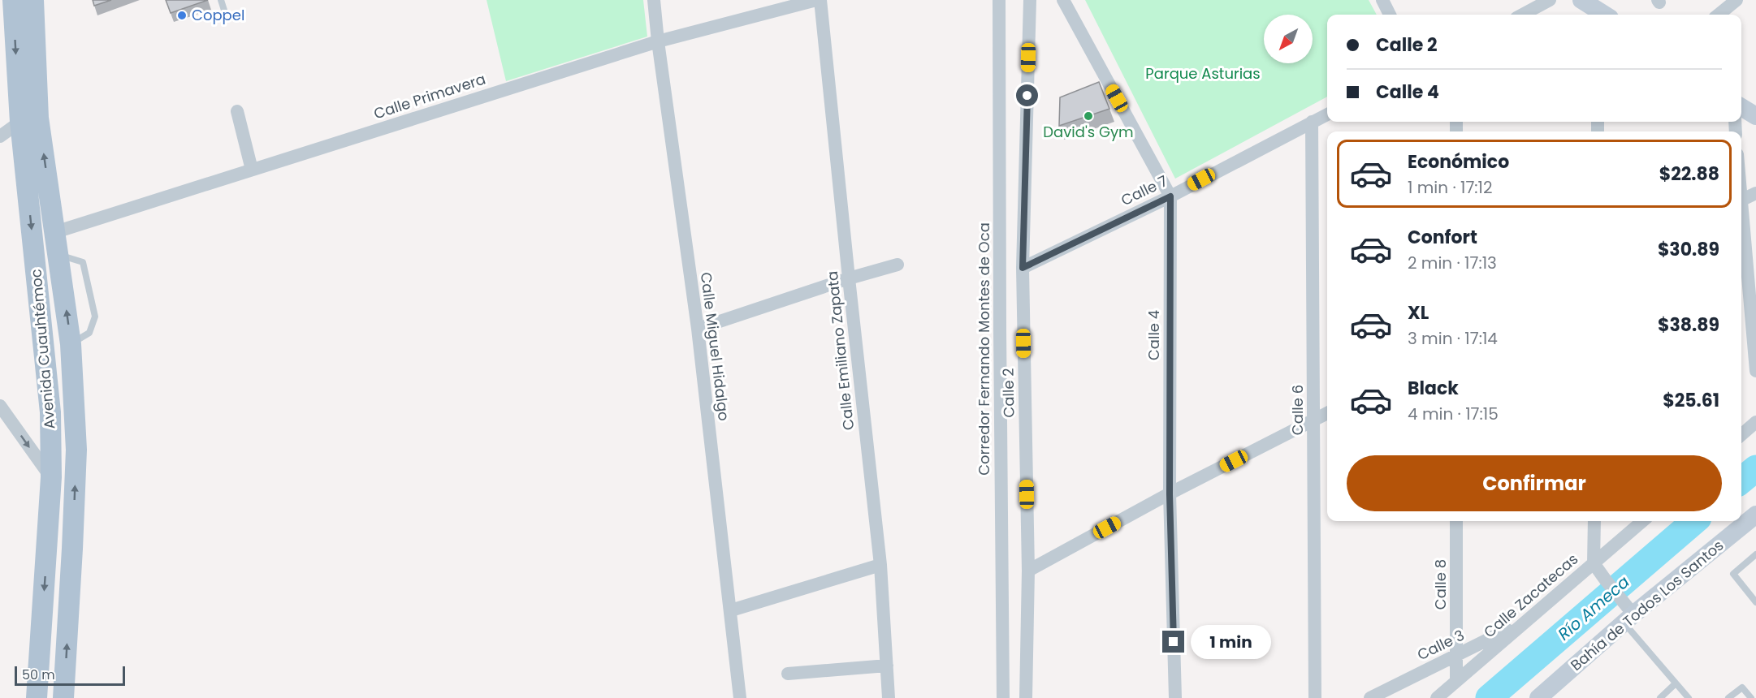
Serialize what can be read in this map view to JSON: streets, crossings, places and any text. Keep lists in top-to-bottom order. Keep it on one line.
{"streets":{"main road":["Avenida Cuauhtémoc","Bahía de Todos Los Santos"],"street":["Calle Primavera","Calle 7","Calle 4","Calle Miguel Hidalgo","Corredor Fernando Montes de Oca","Calle Emiliano Zapata","Calle 2","Calle 6","Calle 8","Calle Zacatecas","Calle 3"]},"crossings":[["Calle Primavera","Calle Miguel Hidalgo"],["Calle 7","Calle 4"],["Calle 7","Calle 2"],["Calle 7","Calle 6"],["Calle 8","Calle Zacatecas"],["Calle 8","Calle 3"],["Calle Zacatecas","Calle 3"]],"water":["Río Ameca"],"parks":["Parque Asturias"],"places":["Coppel","David's Gym"],"scale_bar":"50 m","north":"bottom left","page":{"banner":["Calle 2","Calle 4"],"list":[{"name":"Económico","note":"1 min · 17:12","value":"$22.88"},{"name":"Confort","note":"2 min · 17:13","value":"$30.89"},{"name":"XL","note":"3 min · 17:14","value":"$38.89"},{"name":"Black","note":"4 min · 17:15","value":"$25.61"}],"buttons":"Confirmar","bubble":"1 min","scale":"50 m"}}
